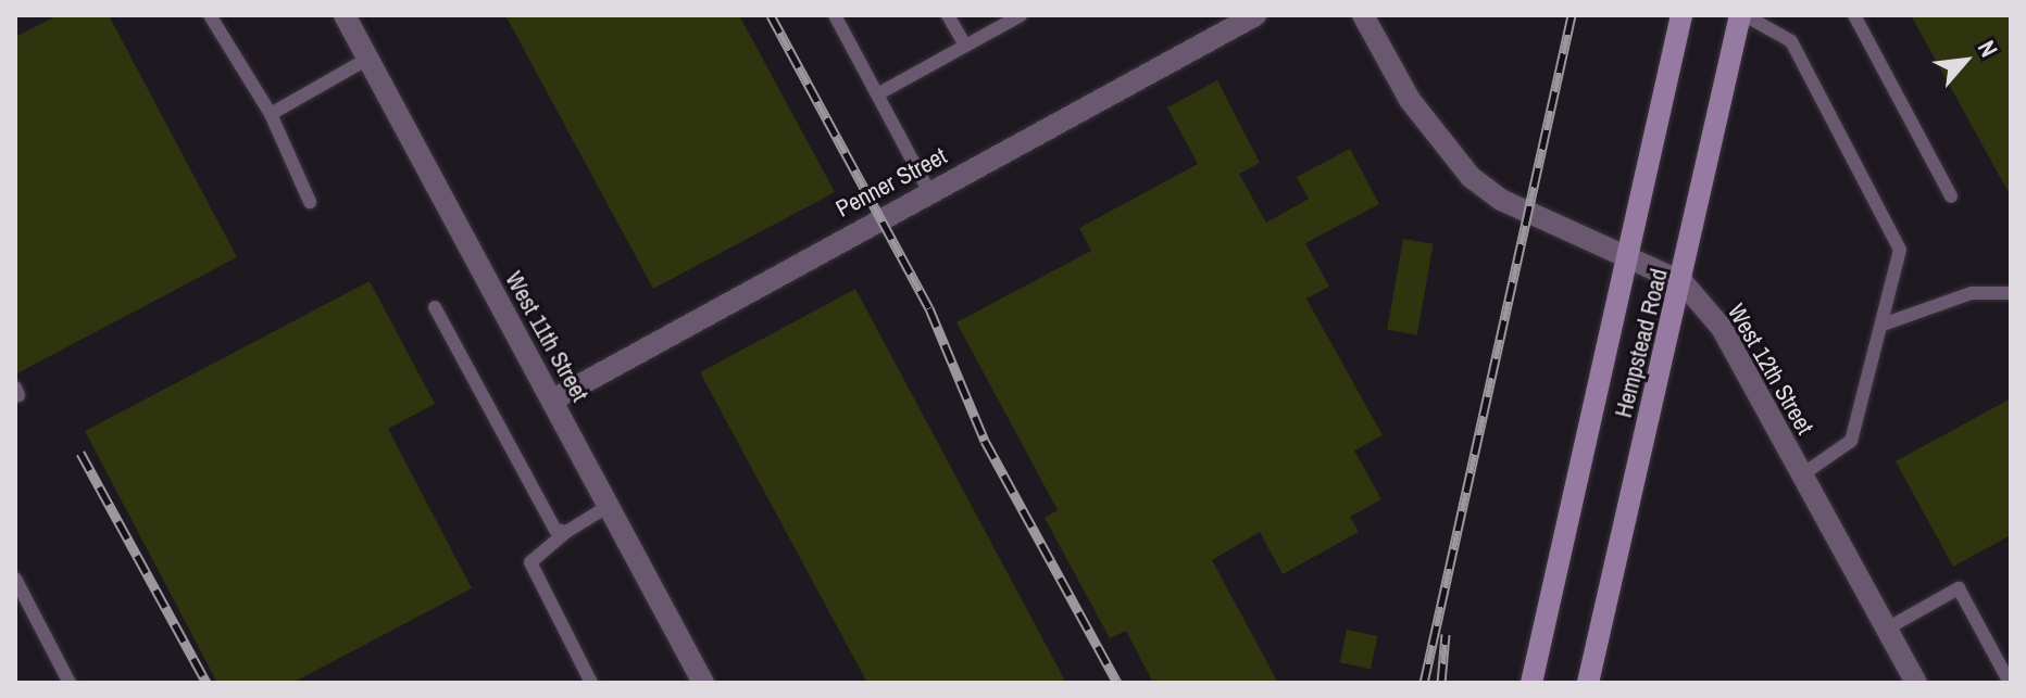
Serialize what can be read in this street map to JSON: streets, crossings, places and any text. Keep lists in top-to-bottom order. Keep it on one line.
{"streets":{"main road":["Hempstead Road"],"street":["Penner Street","West 11th Street","West 12th Street"]},"crossings":[["Penner Street","West 11th Street"],["Hempstead Road","West 12th Street"]],"north":"top right"}
